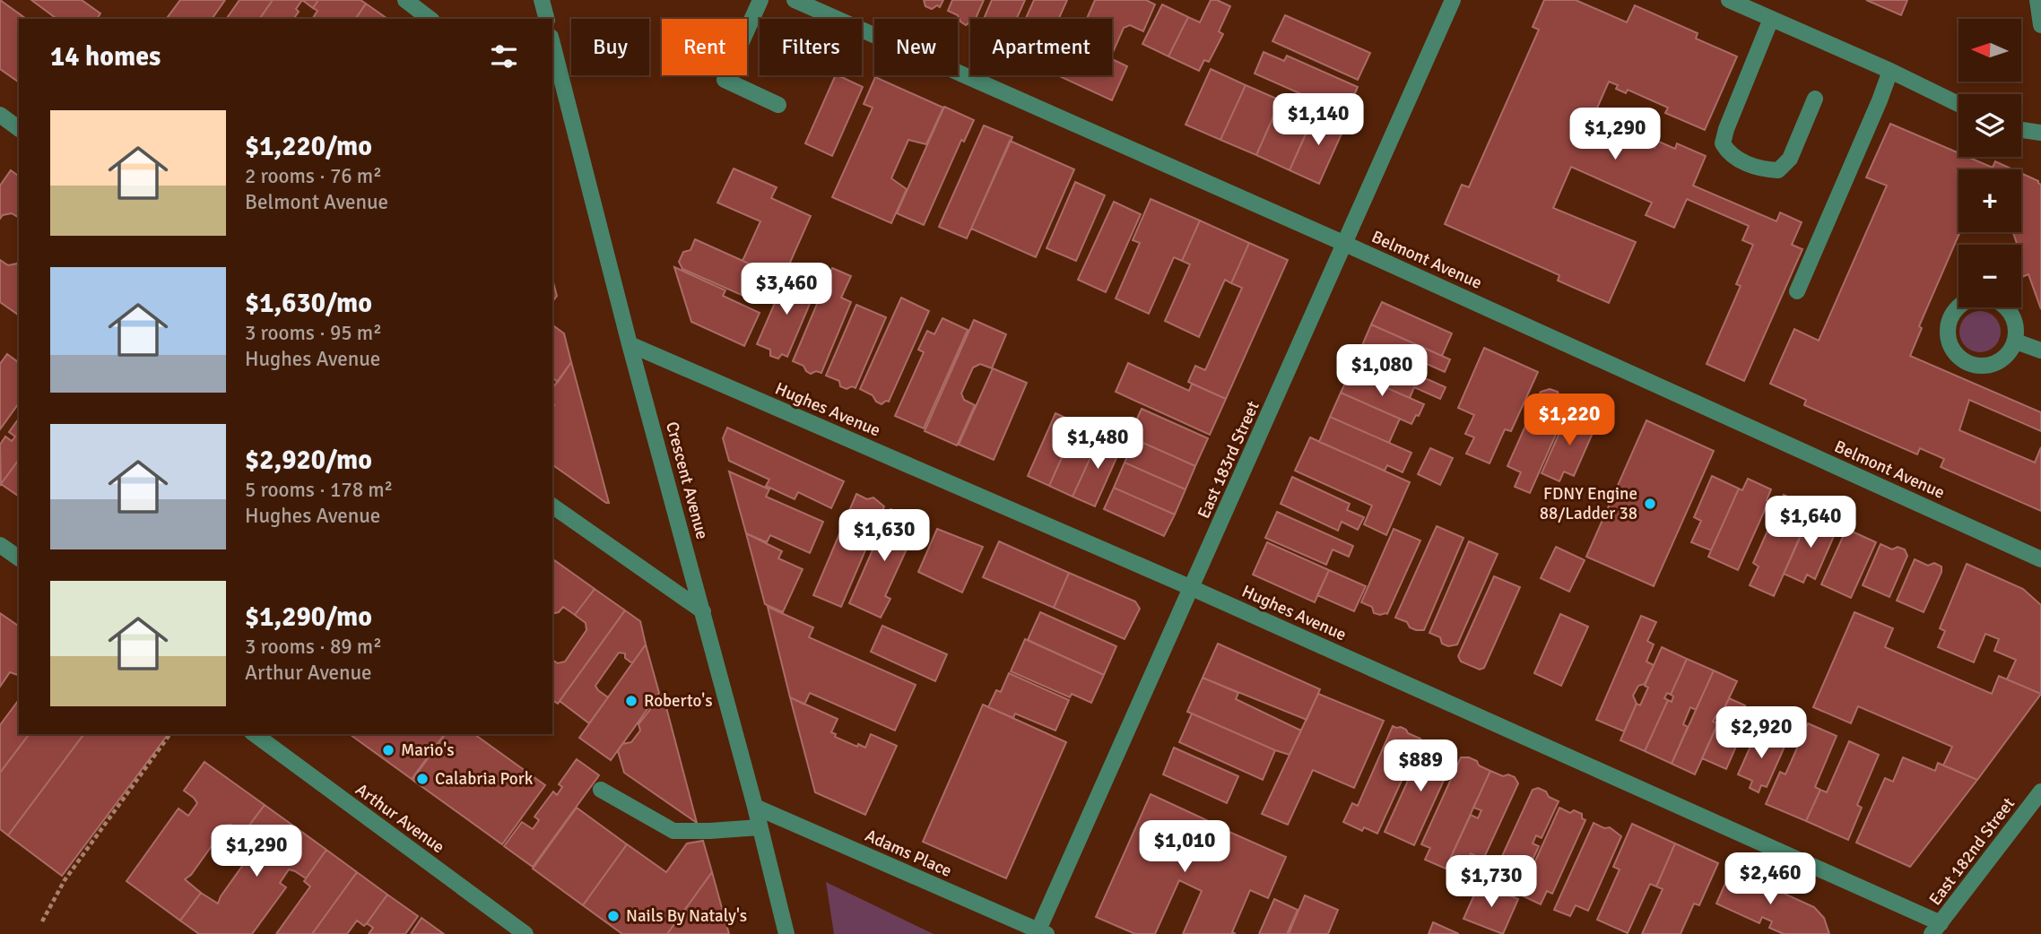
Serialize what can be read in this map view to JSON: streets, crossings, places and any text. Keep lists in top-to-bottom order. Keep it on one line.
{"streets":{"street":["Belmont Avenue","Hughes Avenue","East 183rd Street","Crescent Avenue","Arthur Avenue","East 182nd Street","Adams Place"]},"crossings":[["Belmont Avenue","East 183rd Street"],["Hughes Avenue","East 183rd Street"],["Hughes Avenue","Crescent Avenue"],["Hughes Avenue","East 182nd Street"],["East 183rd Street","Adams Place"],["Crescent Avenue","Adams Place"]],"places":["FDNY Engine 88/Ladder 38","Roberto's","Mario's","Calabria Pork","Nails By Nataly's"],"north":"left","page":{"map_buttons":["+","−"],"chip":["Buy","Rent","Filters","New","Apartment"],"heading":"14 homes","price":["$1,140","$1,290","$3,460","$1,080","$1,220","$1,480","$1,640","$1,630","$2,920","$889","$1,010","$1,290","$2,460","$1,730"],"list":[{"name":"$1,220/mo","note":"2 rooms · 76 m² · Belmont Avenue"},{"name":"$1,630/mo","note":"3 rooms · 95 m² · Hughes Avenue"},{"name":"$2,920/mo","note":"5 rooms · 178 m² · Hughes Avenue"},{"name":"$1,290/mo","note":"3 rooms · 89 m² · Arthur Avenue"}]}}
